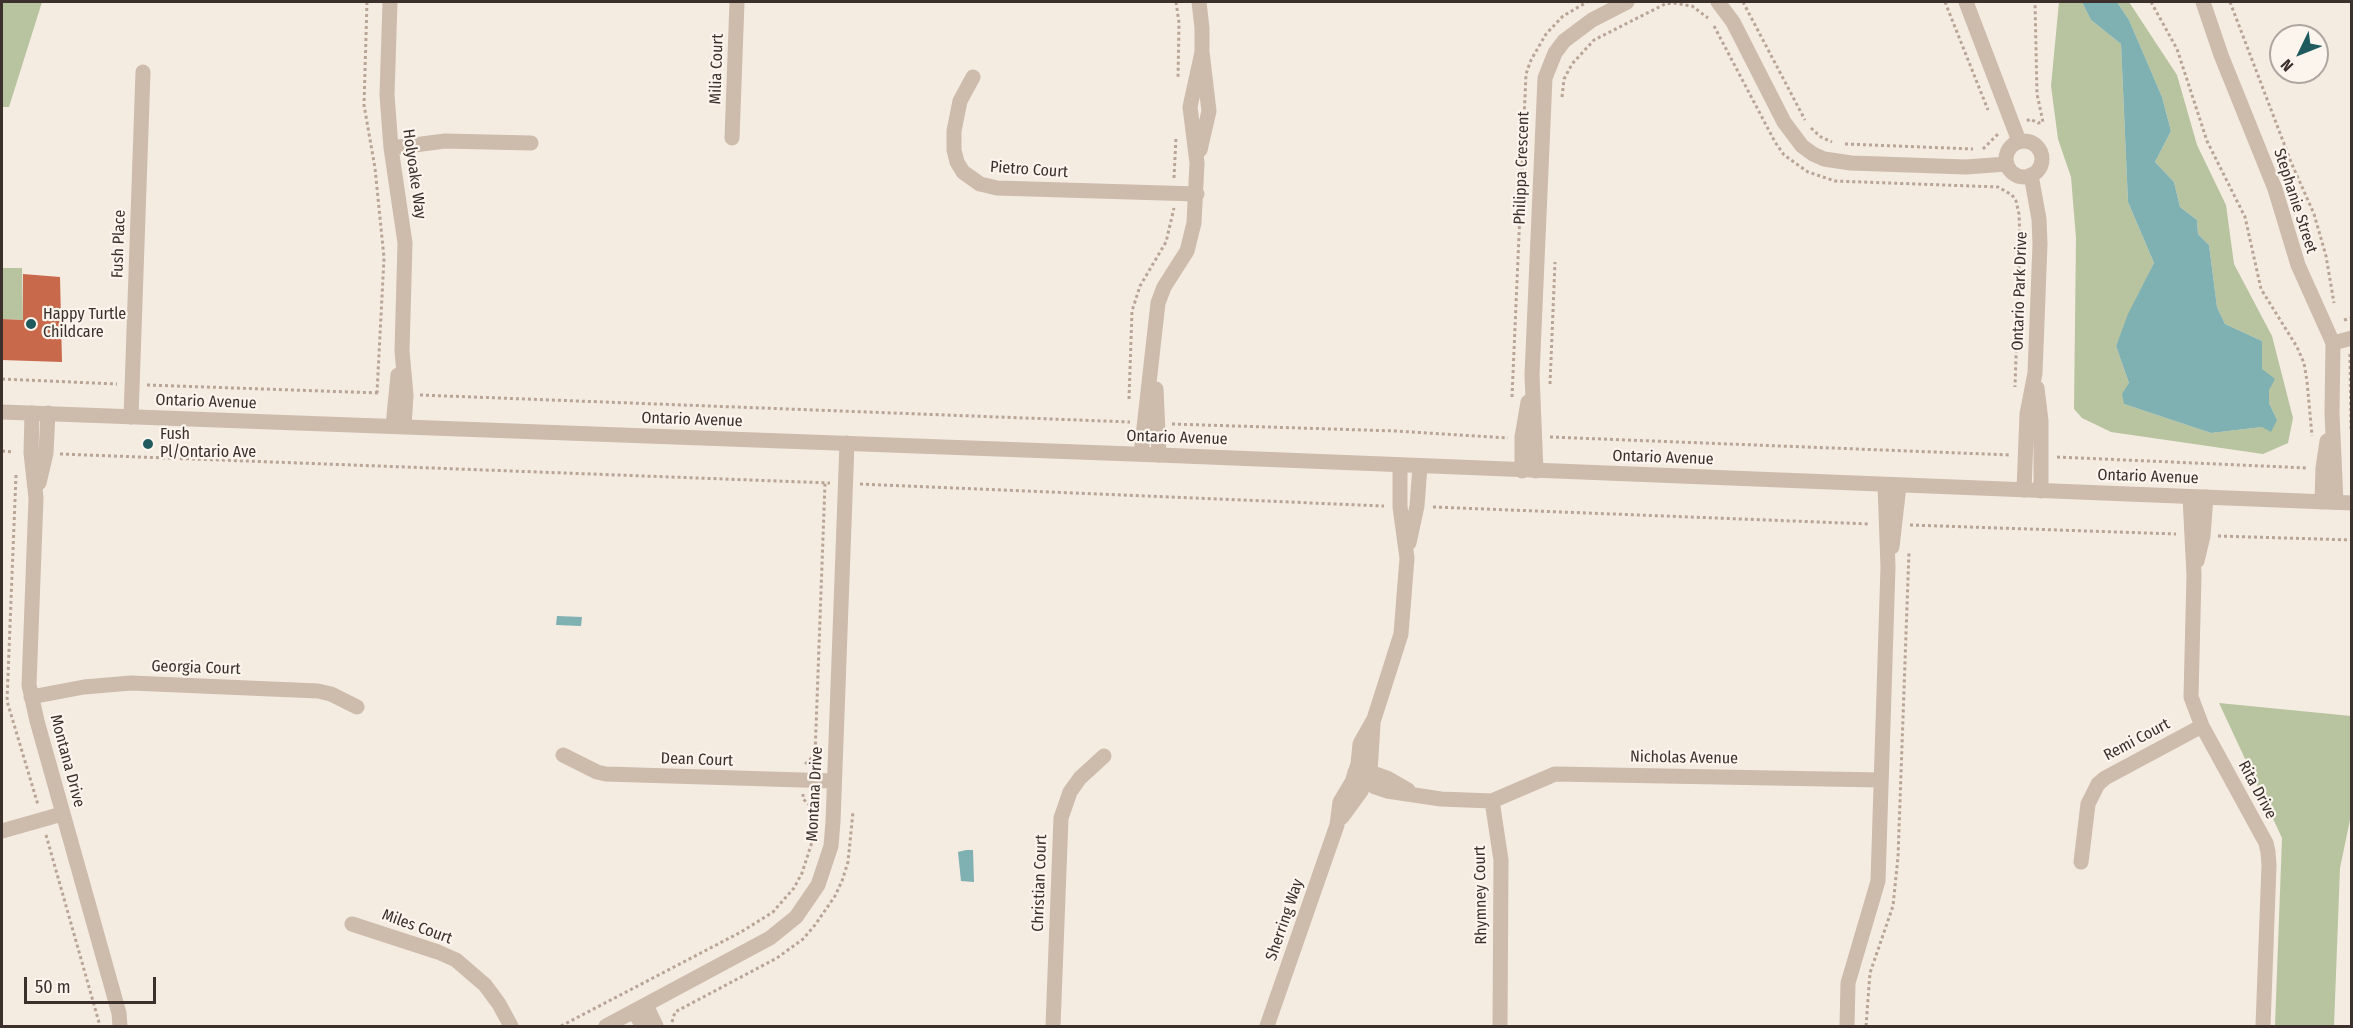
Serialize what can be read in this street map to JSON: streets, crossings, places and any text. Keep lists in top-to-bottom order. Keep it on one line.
{"streets":{"street":["Milia Court","Philippa Crescent","Pietro Court","Holyoake Way","Stephanie Street","Fush Place","Ontario Park Drive","Ontario Avenue","Georgia Court","Remi Court","Nicholas Avenue","Dean Court","Montana Drive","Rita Drive","Christian Court","Rhymney Court","Sherring Way","Miles Court"]},"crossings":[["Philippa Crescent","Ontario Avenue"],["Holyoake Way","Ontario Avenue"],["Stephanie Street","Ontario Avenue"],["Fush Place","Ontario Avenue"],["Ontario Park Drive","Ontario Avenue"],["Ontario Avenue","Montana Drive"],["Ontario Avenue","Rita Drive"],["Ontario Avenue","Sherring Way"],["Georgia Court","Montana Drive"],["Remi Court","Rita Drive"],["Nicholas Avenue","Rhymney Court"],["Dean Court","Montana Drive"]],"places":["Happy Turtle Childcare","Fush Pl/Ontario Ave"],"scale_bar":"50 m","north":"bottom left"}
